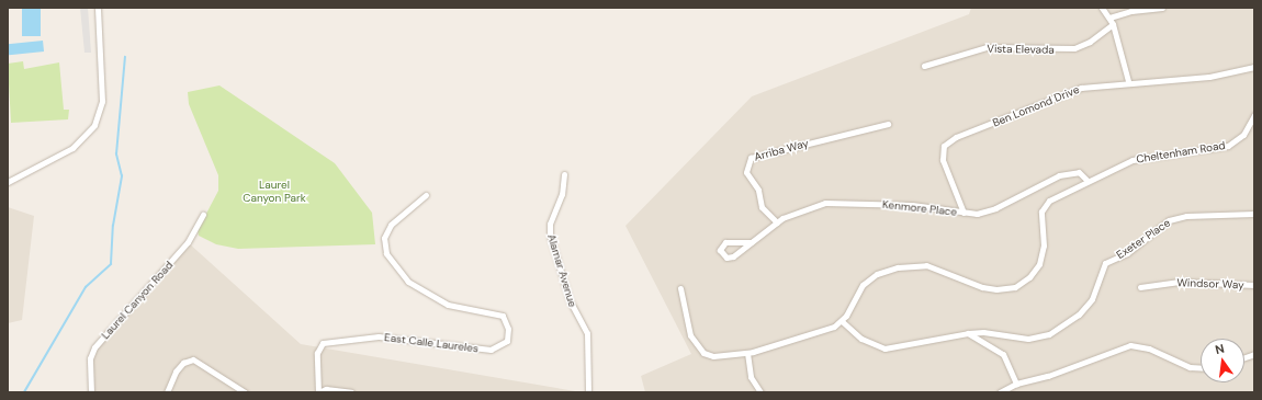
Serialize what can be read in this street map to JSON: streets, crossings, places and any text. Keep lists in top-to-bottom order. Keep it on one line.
{"streets":{"street":["Vista Elevada","Ben Lomond Drive","Arriba Way","Cheltenham Road","Kenmore Place","Exeter Place","Alamar Avenue","Windsor Way","Laurel Canyon Road","East Calle Laureles"]},"crossings":[["Ben Lomond Drive","Kenmore Place"],["Arriba Way","Kenmore Place"],["Cheltenham Road","Kenmore Place"],["Cheltenham Road","Exeter Place"]],"parks":["Laurel Canyon Park"],"north":"top"}
